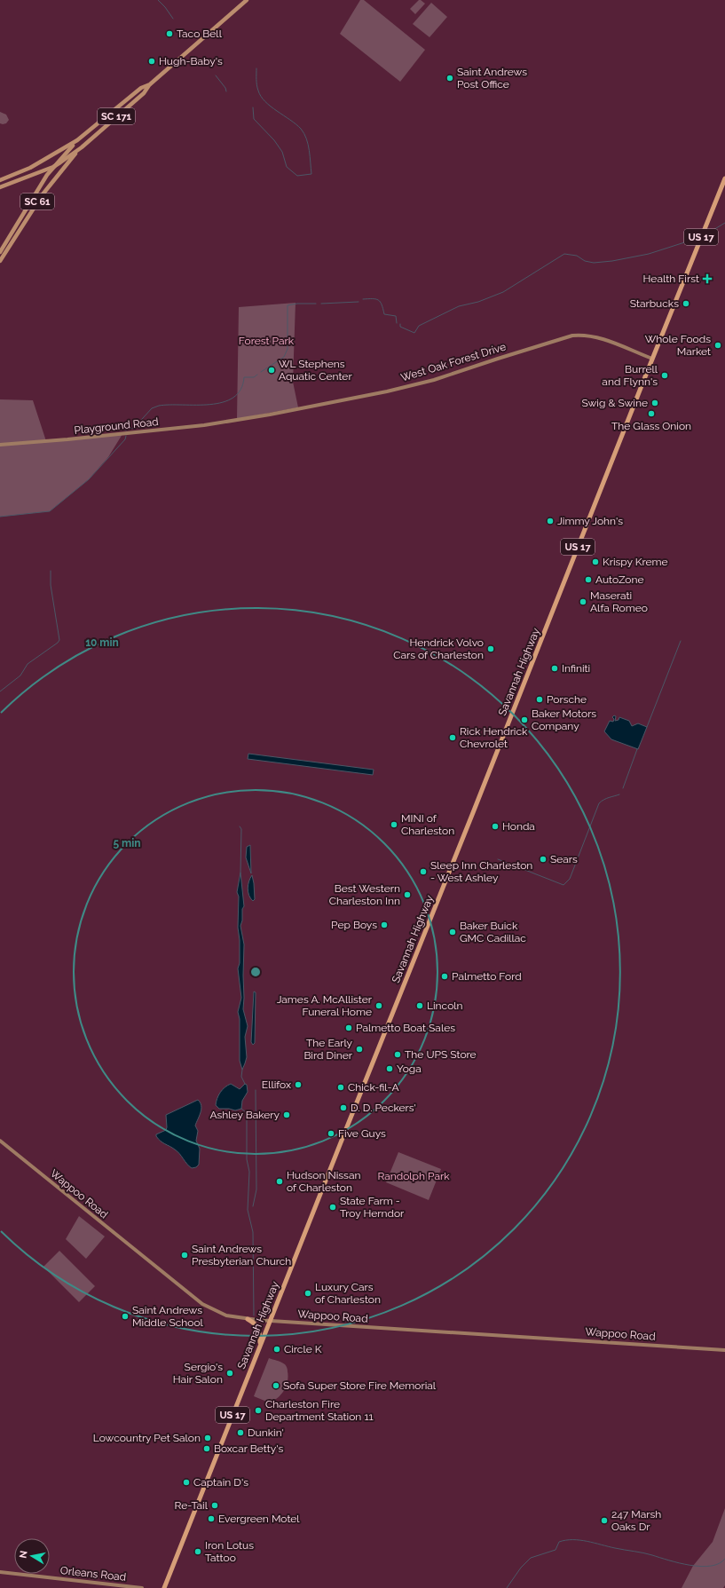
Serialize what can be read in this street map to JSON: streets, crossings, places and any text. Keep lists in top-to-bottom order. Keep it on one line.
{"streets":{"highway":["US 17","Savannah Highway"],"main road":["SC 171","SC 61","West Oak Forest Drive","Playground Road","Wappoo Road","Orleans Road"]},"crossings":[["SC 171","SC 61"],["West Oak Forest Drive","Playground Road"],["West Oak Forest Drive","Savannah Highway"],["Savannah Highway","Wappoo Road"]],"parks":["Forest Park","Randolph Park"],"places":{"other":["Taco Bell","Hugh-Baby's","Saint Andrews Post Office","Starbucks","Whole Foods Market","WL Stephens Aquatic Center","Burrell and Flynn's","Swig & Swine","The Glass Onion","Jimmy John's","Krispy Kreme","AutoZone","Maserati Alfa Romeo","Hendrick Volvo Cars of Charleston","Infiniti","Porsche","Baker Motors Company","Rick Hendrick Chevrolet","MINI of Charleston","Honda","Sears","Sleep Inn Charleston - West Ashley","Best Western Charleston Inn","Pep Boys","Baker Buick GMC Cadillac","Palmetto Ford","James A. McAllister Funeral Home","Lincoln","Palmetto Boat Sales","The Early Bird Diner","The UPS Store","Yoga","Ellifox","Chick-fil-A","D. D. Peckers'","Ashley Bakery","Five Guys","Hudson Nissan of Charleston","State Farm - Troy Herndor","Saint Andrews Presbyterian Church","Luxury Cars of Charleston","Saint Andrews Middle School","Circle K","Sergio's Hair Salon","Sofa Super Store Fire Memorial","Charleston Fire Department Station 11","Dunkin'","Lowcountry Pet Salon","Boxcar Betty's","Captain D's","Re-Tail","Evergreen Motel","247 Marsh Oaks Dr","Iron Lotus Tattoo"],"health":["Health First"]},"north":"left","rings":["10 min","5 min"]}
